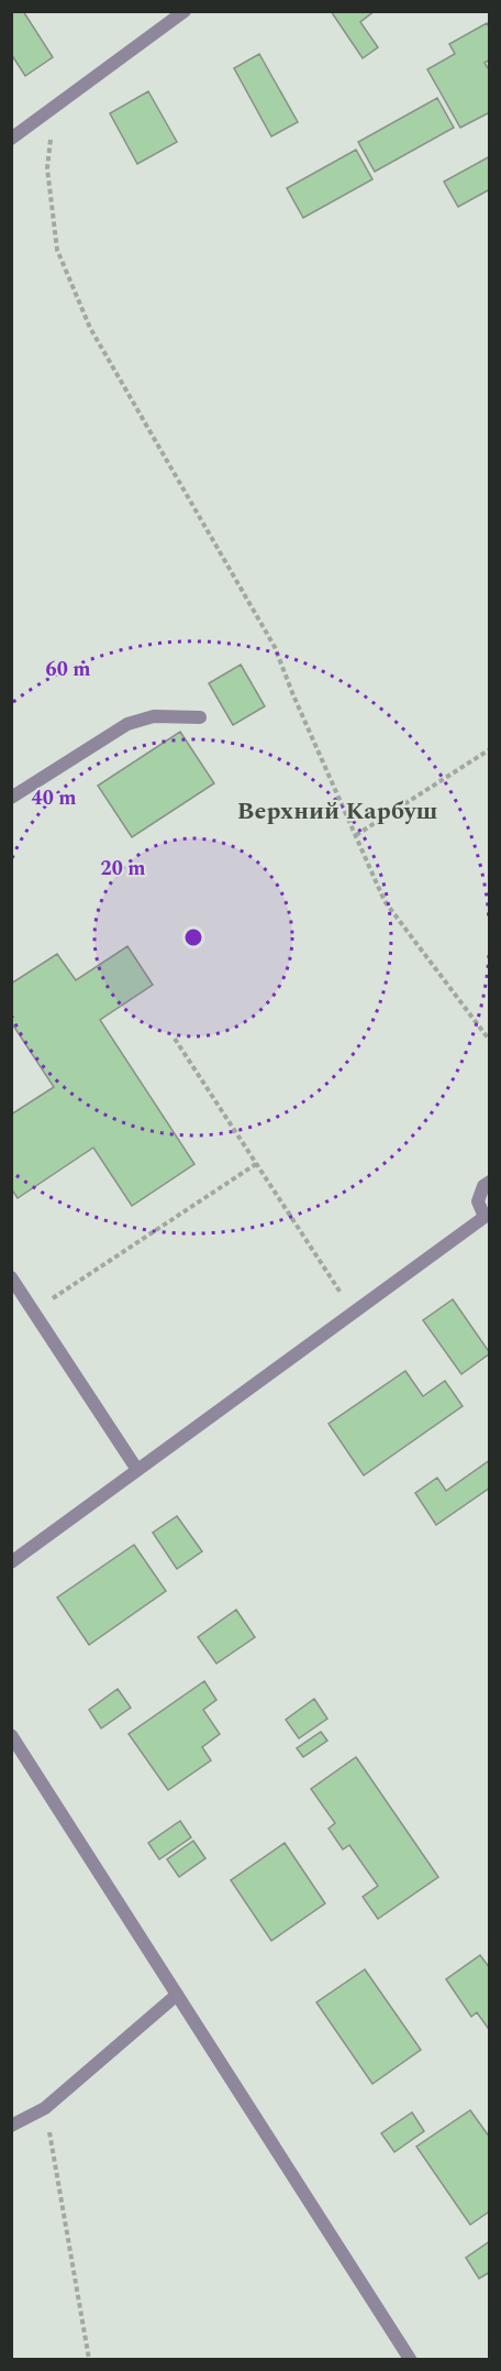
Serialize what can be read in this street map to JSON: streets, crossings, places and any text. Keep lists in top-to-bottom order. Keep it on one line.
{"districts":["Верхний Карбуш"],"rings":["60 m","40 m","20 m"]}
